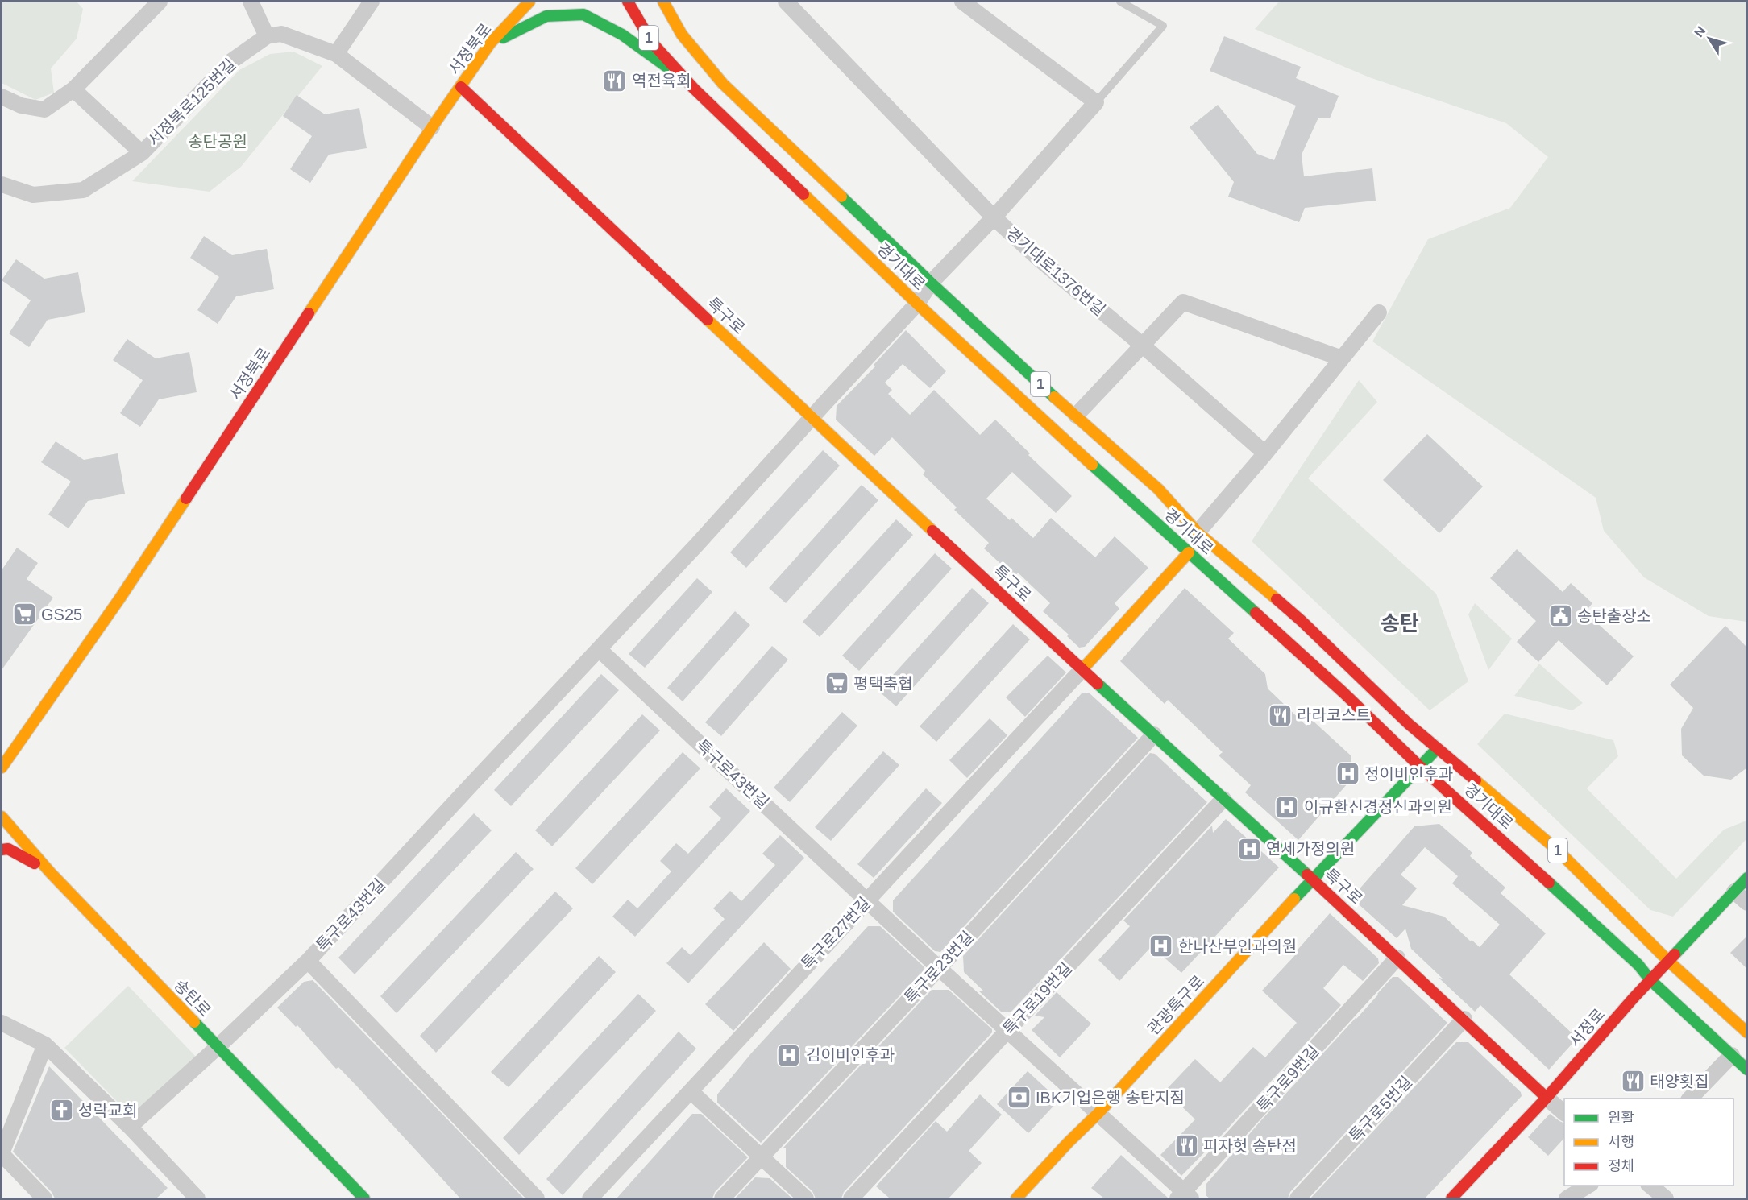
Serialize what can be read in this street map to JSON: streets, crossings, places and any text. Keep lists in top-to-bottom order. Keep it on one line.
{"streets":{"main road":["1","서정북로","경기대로","특구로","송탄로","관광특구로","서정로"],"street":["서정북로125번길","경기대로1376번길","특구로43번길","특구로27번길","특구로23번길","특구로19번길","특구로9번길","특구로5번길"]},"crossings":[["서정북로","특구로"],["경기대로","특구로43번길"],["경기대로","관광특구로"],["경기대로","서정로"],["경기대로1376번길","특구로43번길"],["특구로","특구로43번길"],["특구로","특구로27번길"],["특구로","특구로23번길"],["특구로","특구로19번길"],["특구로","관광특구로"],["특구로","서정로"],["특구로","특구로9번길"],["특구로","특구로5번길"],["특구로43번길","특구로27번길"],["특구로43번길","특구로23번길"],["특구로43번길","특구로19번길"],["특구로43번길","관광특구로"],["특구로43번길","특구로9번길"]],"districts":["송탄"],"parks":["송탄공원"],"places":{"restaurant":["역전육회","라라코스트","태양횟집","피자헛 송탄점"],"supermarket":["GS25","평택축협"],"public building":["송탄출장소"],"hospital":["정이비인후과","이규환신경정신과의원","연세가정의원","한나산부인과의원","김이비인후과"],"bank":["IBK기업은행 송탄지점"],"church":["성락교회"]},"legend":["원활","서행","정체"],"north":"top left"}
